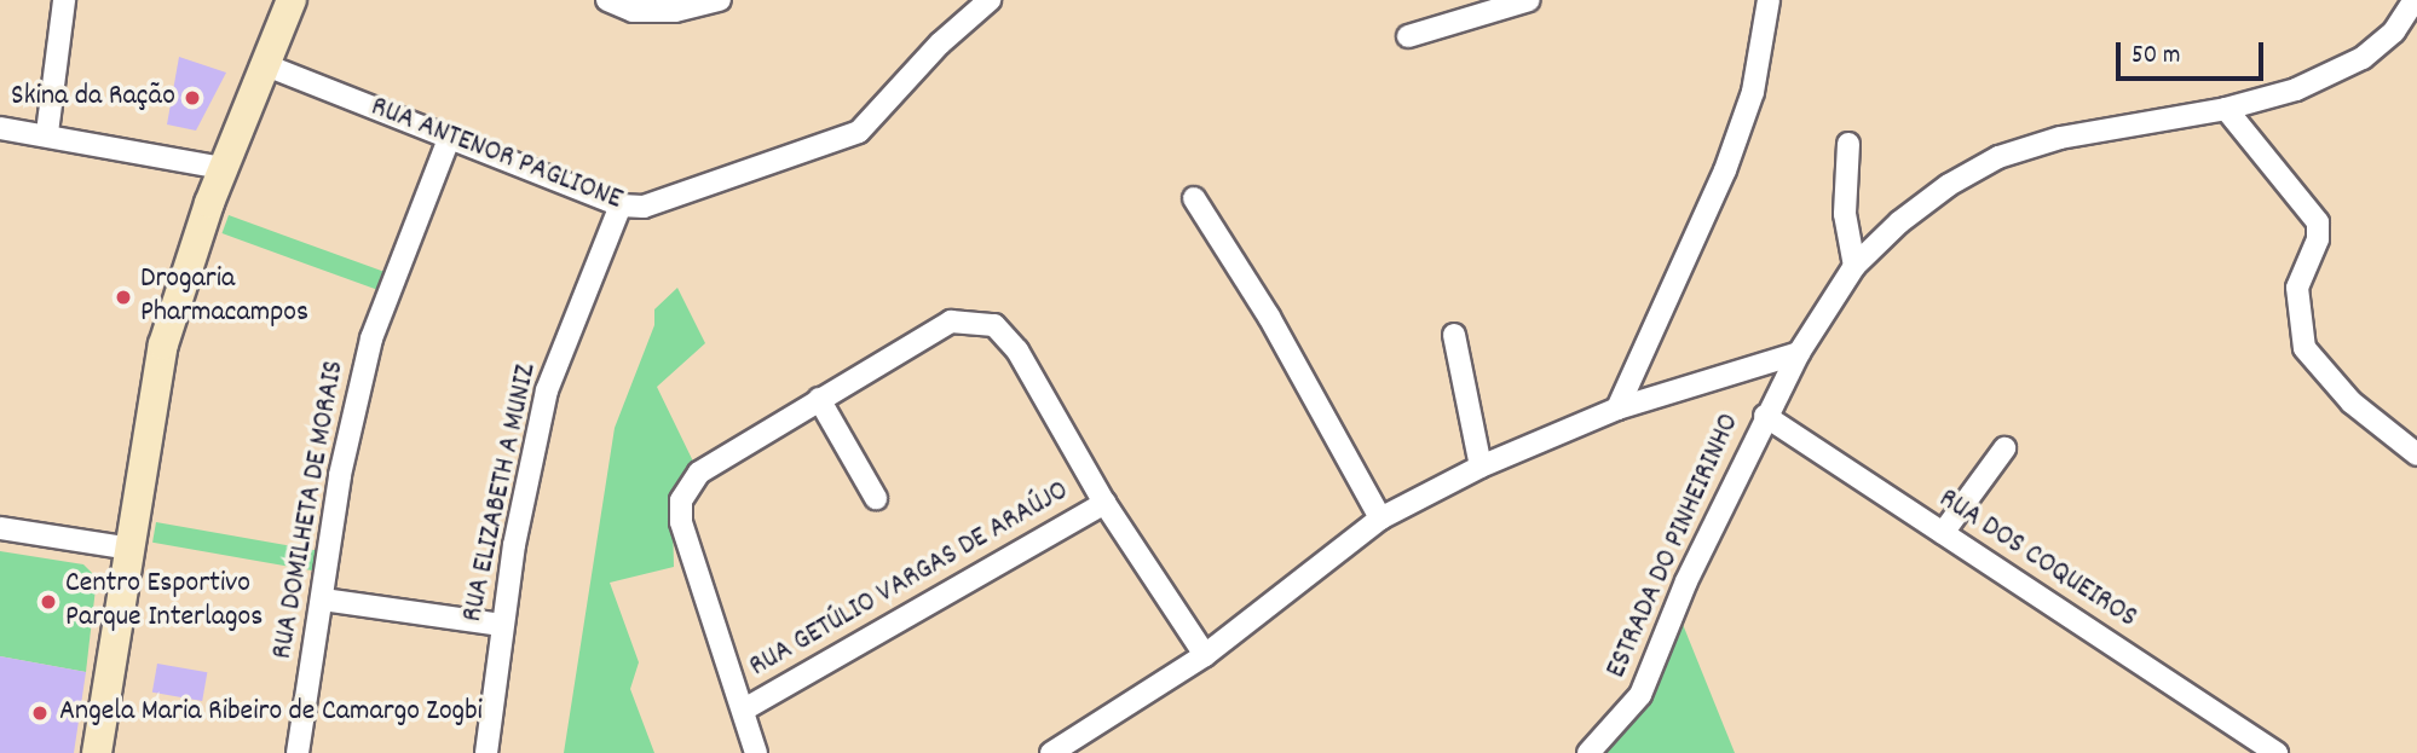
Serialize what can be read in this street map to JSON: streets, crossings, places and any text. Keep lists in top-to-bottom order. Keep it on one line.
{"streets":{"street":["RUA ANTENOR PAGLIONE","RUA ELIZABETH A MUNIZ","RUA DOMILHETA DE MORAIS","ESTRADA DO PINHEIRINHO","RUA DOS COQUEIROS","RUA GETÚLIO VARGAS DE ARAÚJO"]},"crossings":[["RUA ANTENOR PAGLIONE","RUA ELIZABETH A MUNIZ"],["RUA ANTENOR PAGLIONE","RUA DOMILHETA DE MORAIS"],["ESTRADA DO PINHEIRINHO","RUA DOS COQUEIROS"]],"places":["Skina da Ração","Drogaria Pharmacampos","Centro Esportivo Parque Interlagos","Angela Maria Ribeiro de Camargo Zogbi"],"scale_bar":"50 m"}
